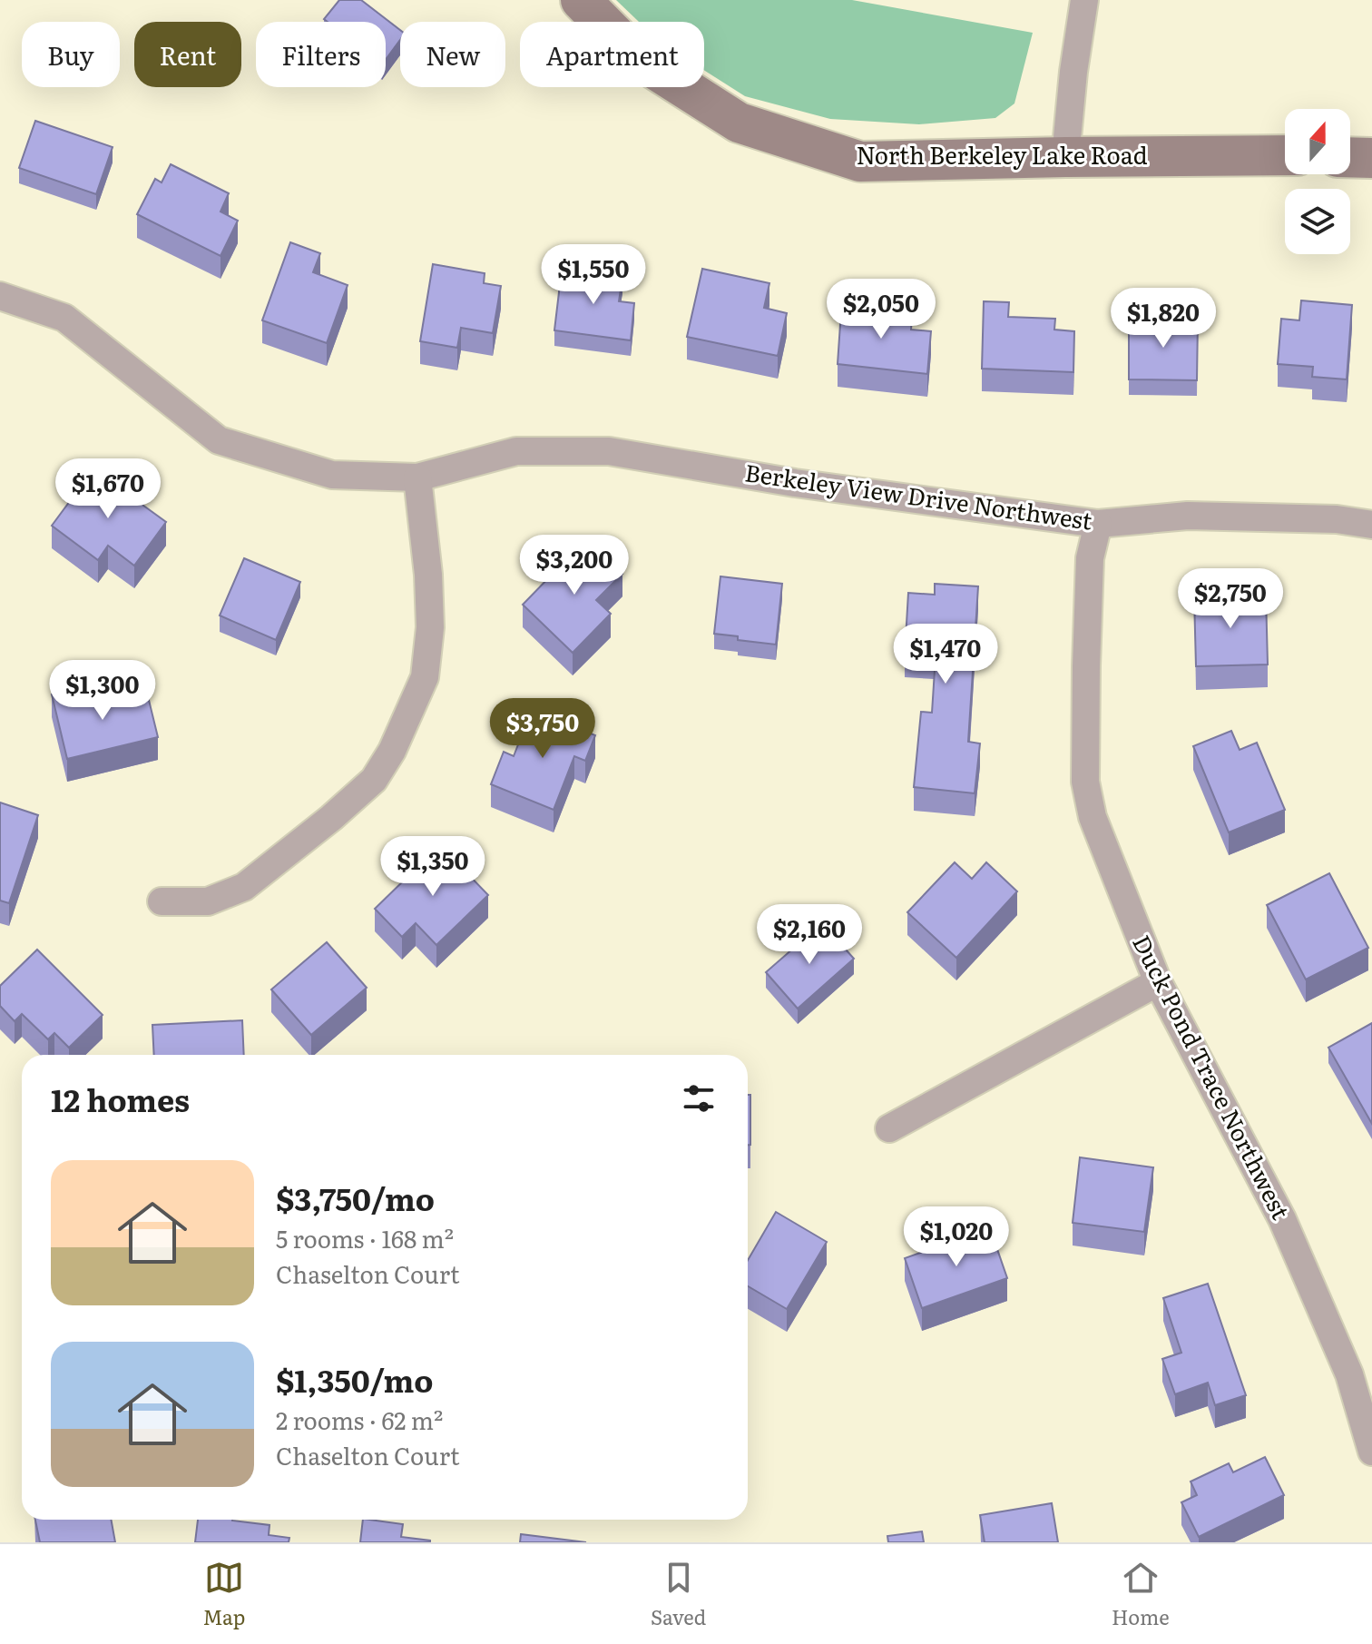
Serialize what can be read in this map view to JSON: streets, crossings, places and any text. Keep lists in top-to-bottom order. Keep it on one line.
{"streets":{"street":["North Berkeley Lake Road","Berkeley View Drive Northwest","Duck Pond Trace Northwest"]},"crossings":[["Berkeley View Drive Northwest","Duck Pond Trace Northwest"]],"north":"top","page":{"chip":["Buy","Rent","Filters","New","Apartment"],"price":["$1,550","$2,050","$1,820","$1,670","$3,200","$2,750","$1,470","$1,300","$3,750","$1,350","$2,160","$1,020"],"heading":"12 homes","list":[{"name":"$3,750/mo","note":"5 rooms · 168 m² · Chaselton Court"},{"name":"$1,350/mo","note":"2 rooms · 62 m² · Chaselton Court"}],"tabs":["Map","Saved","Home"]}}
